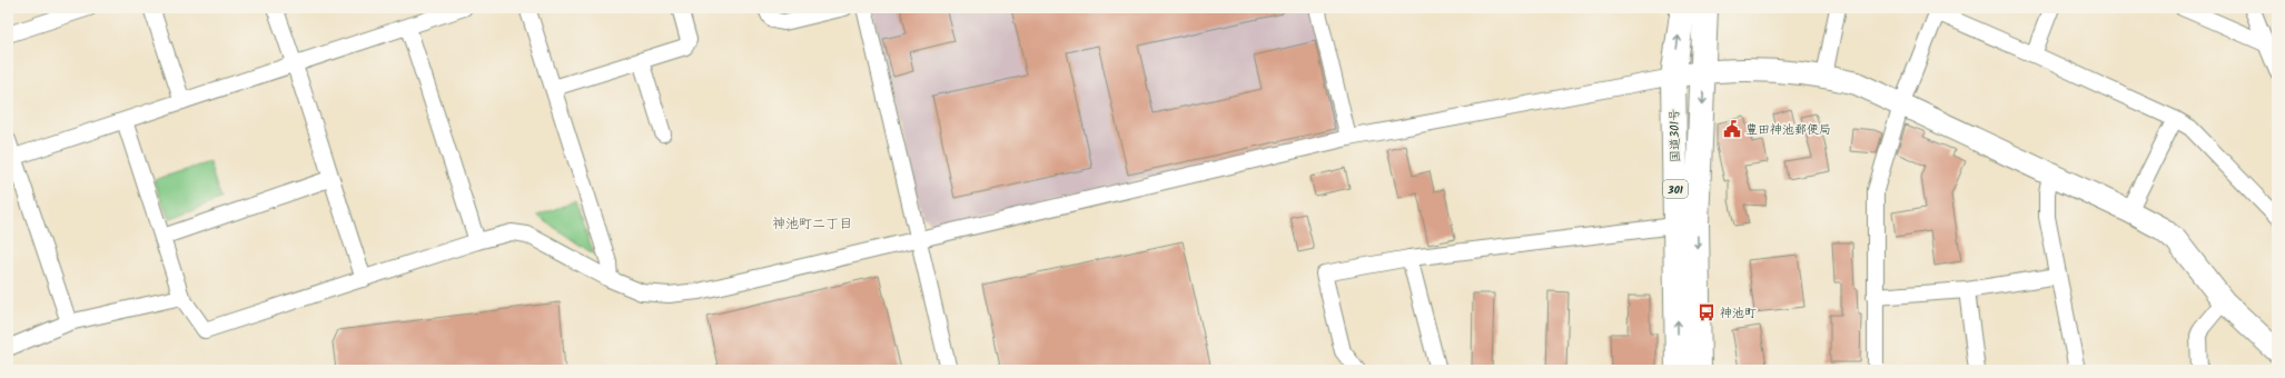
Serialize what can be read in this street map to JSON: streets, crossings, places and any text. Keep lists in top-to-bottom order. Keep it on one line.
{"streets":{"highway":["国道301号","301"]},"districts":["神池町二丁目"],"places":{"public building":["豊田神池郵便局"],"bus stop":["神池町"]}}
